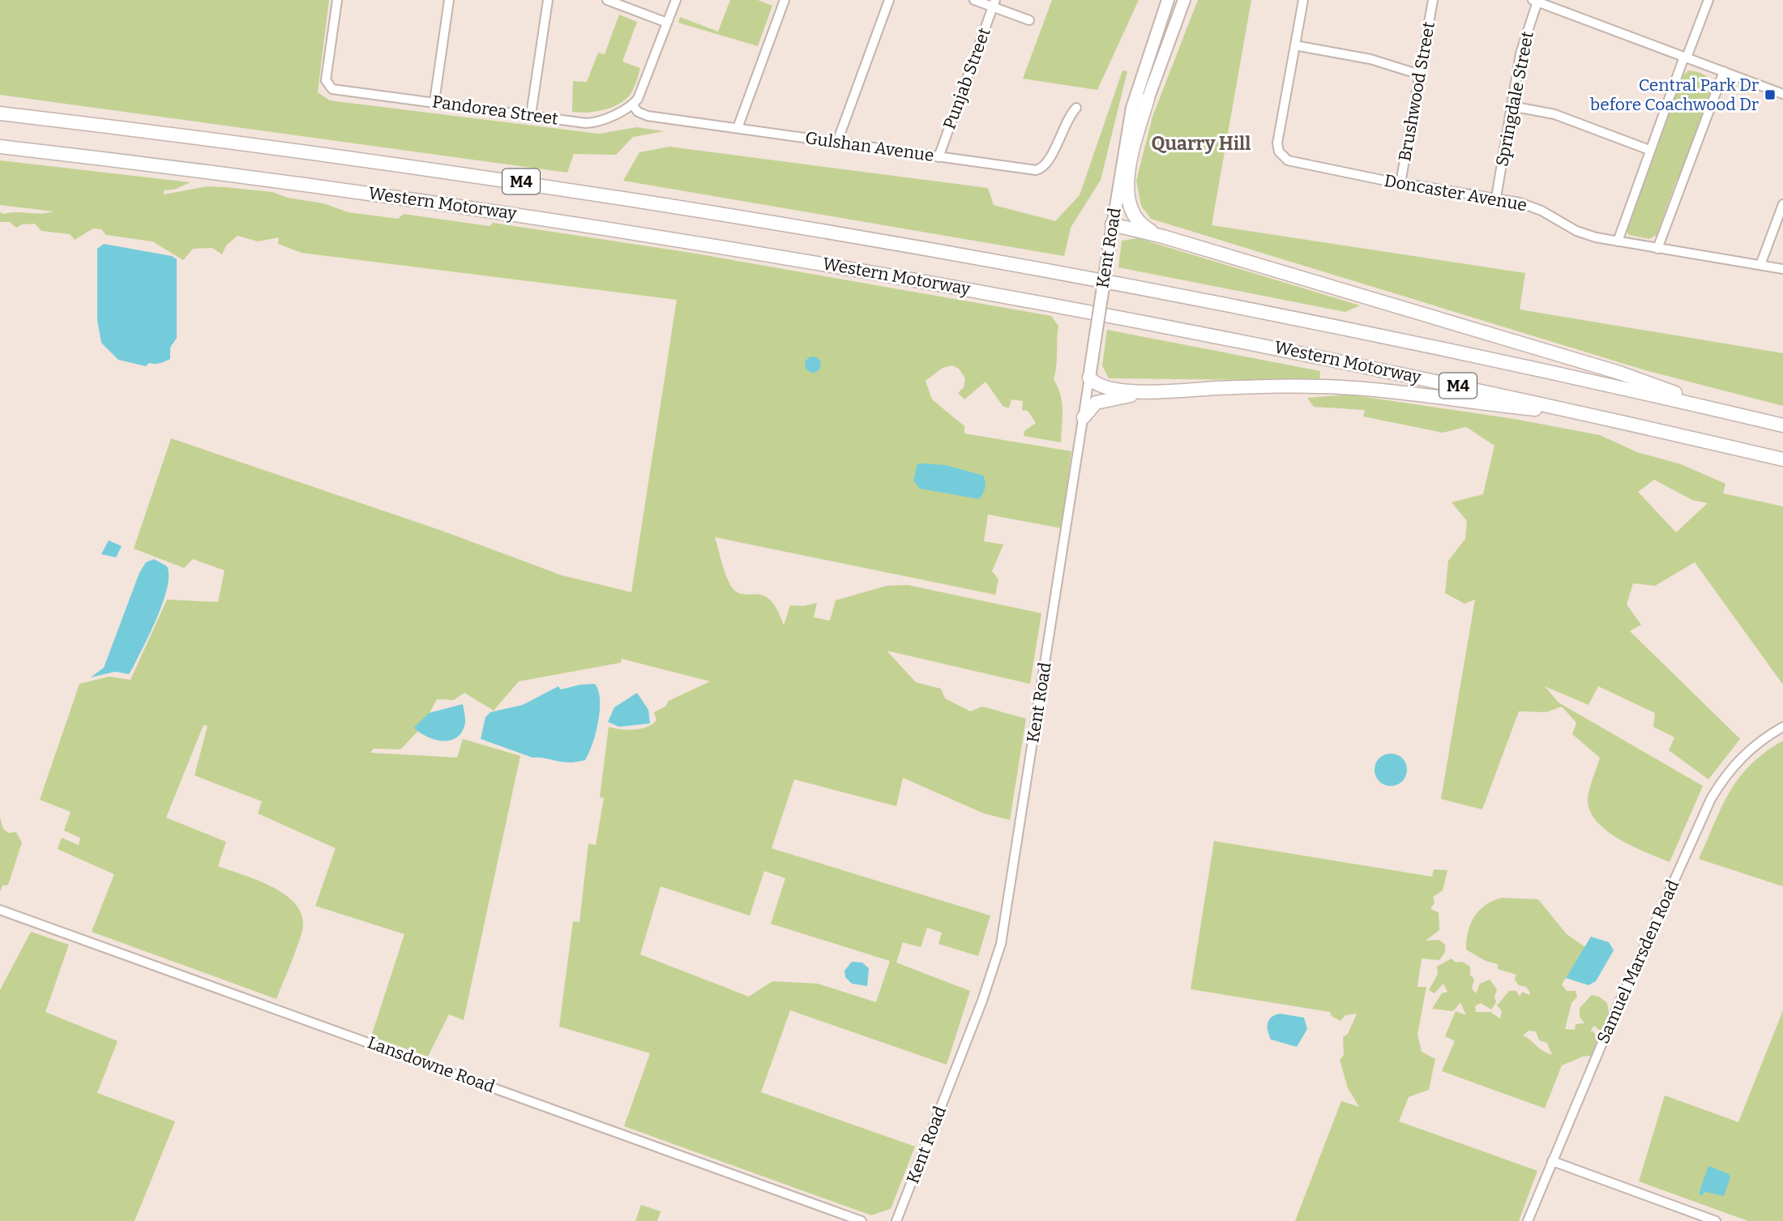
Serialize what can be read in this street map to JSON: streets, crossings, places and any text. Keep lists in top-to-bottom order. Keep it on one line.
{"streets":{"highway":["M4","Western Motorway"],"main road":["Kent Road"],"street":["Punjab Street","Brushwood Street","Springdale Street","Pandorea Street","Gulshan Avenue","Doncaster Avenue","Samuel Marsden Road","Lansdowne Road"]},"crossings":[["Punjab Street","Gulshan Avenue"],["Brushwood Street","Doncaster Avenue"],["Springdale Street","Doncaster Avenue"],["Pandorea Street","Gulshan Avenue"]],"districts":["Quarry Hill"],"places":{"transit":["Central Park Dr before Coachwood Dr"]}}
